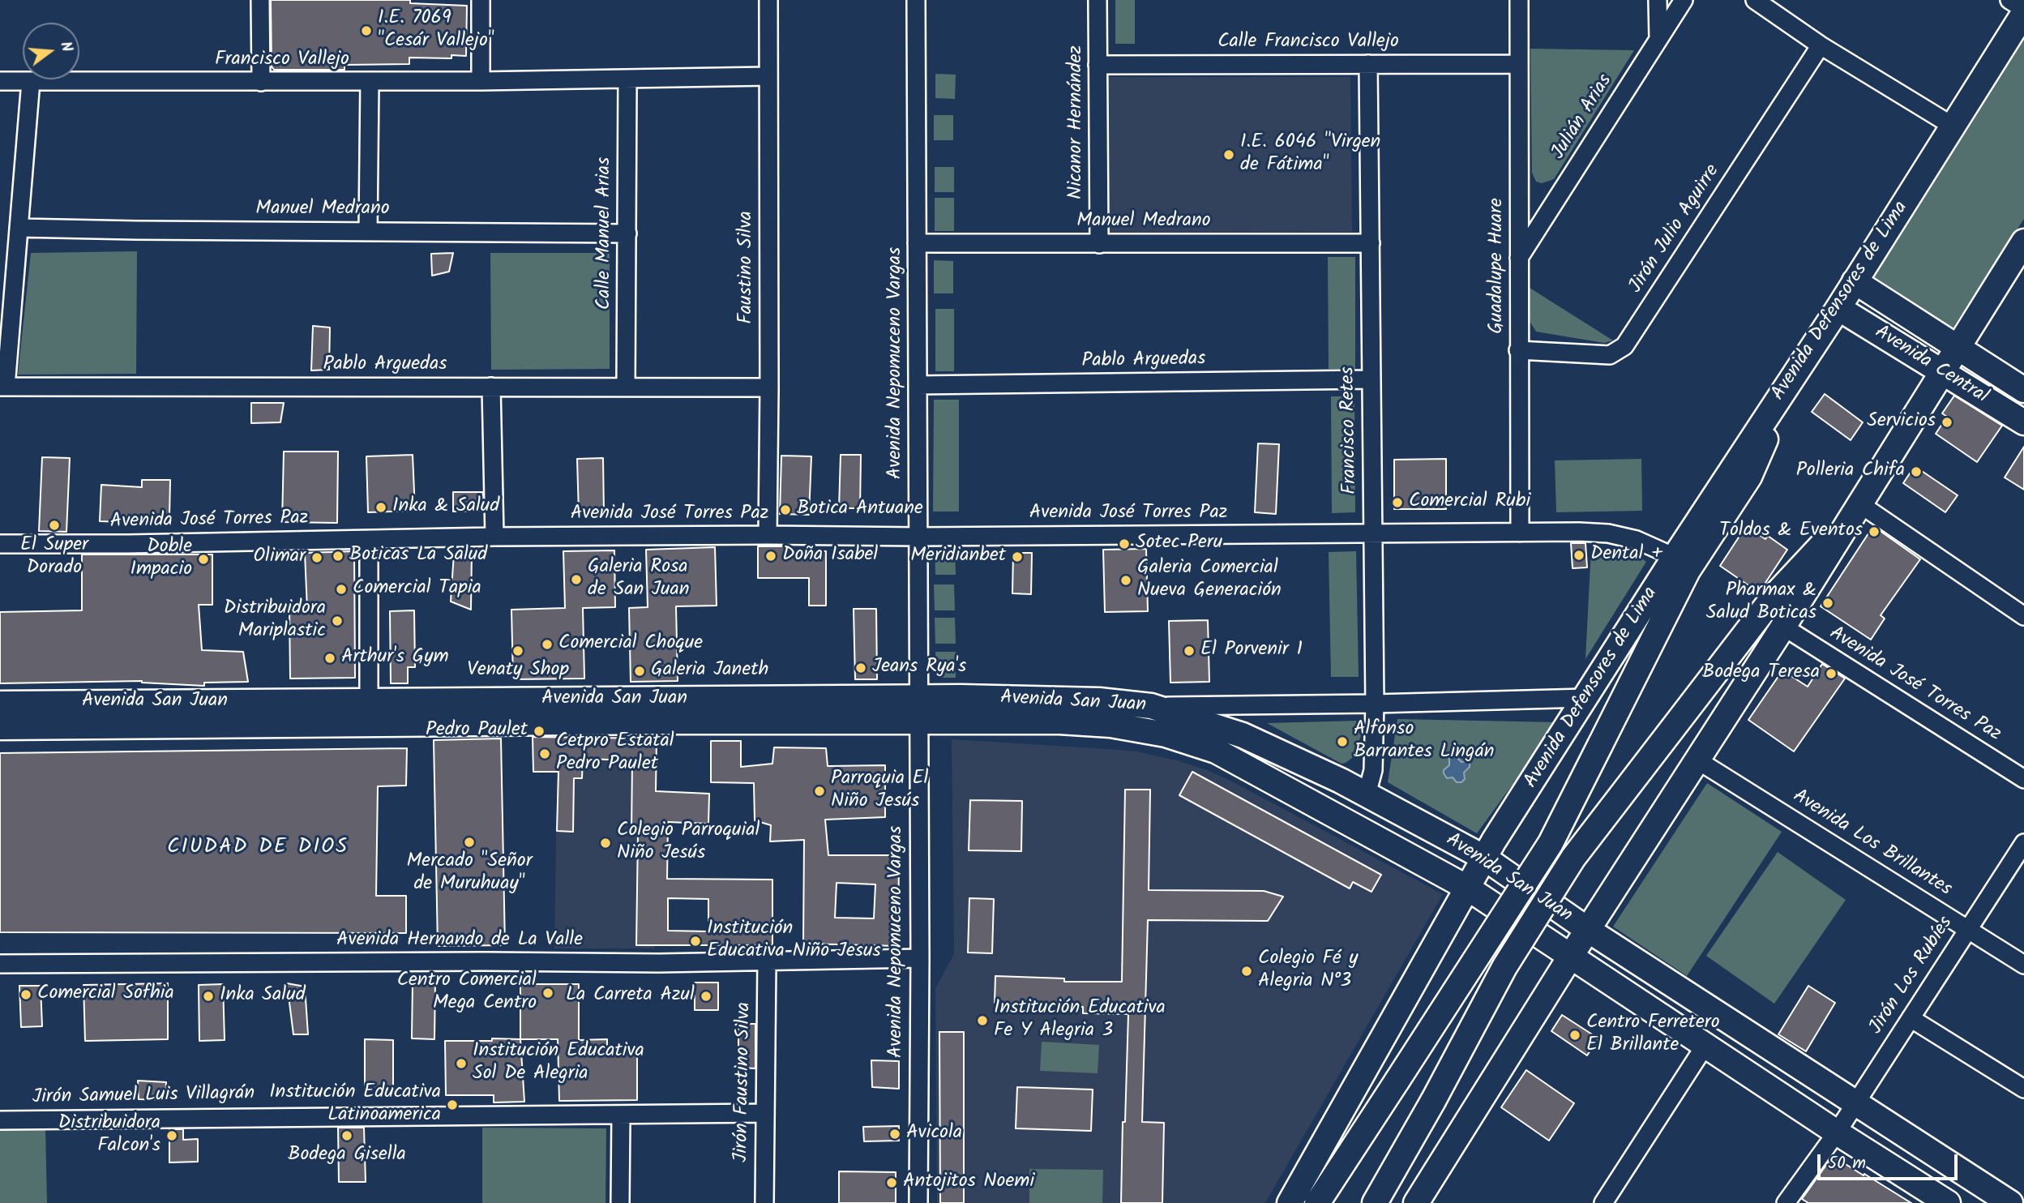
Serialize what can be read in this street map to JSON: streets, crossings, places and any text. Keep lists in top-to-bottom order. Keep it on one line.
{"streets":{"main road":["Avenida Defensores de Lima","Avenida Central","Avenida San Juan"],"street":["Calle Francisco Vallejo","Francisco Vallejo","Julián Arias","Nicanor Hernández","Manuel Medrano","Jirón Julio Aguirre","Calle Manuel Arias","Guadalupe Huare","Faustino Silva","Pablo Arguedas","Avenida Nepomuceno Vargas","Francisco Retes","Avenida José Torres Paz","Avenida Los Brillantes","Avenida Hernando de La Valle","Jirón Los Rubíes","Jirón Faustino Silva","Jirón Samuel Luis Villagrán"]},"crossings":[["Calle Francisco Vallejo","Nicanor Hernández"],["Calle Francisco Vallejo","Guadalupe Huare"],["Calle Francisco Vallejo","Francisco Retes"],["Francisco Vallejo","Calle Manuel Arias"],["Francisco Vallejo","Faustino Silva"],["Julián Arias","Guadalupe Huare"],["Nicanor Hernández","Manuel Medrano"],["Manuel Medrano","Calle Manuel Arias"],["Manuel Medrano","Avenida Nepomuceno Vargas"],["Manuel Medrano","Francisco Retes"],["Jirón Julio Aguirre","Guadalupe Huare"],["Calle Manuel Arias","Pablo Arguedas"],["Guadalupe Huare","Avenida José Torres Paz"],["Faustino Silva","Pablo Arguedas"],["Faustino Silva","Avenida José Torres Paz"],["Avenida Defensores de Lima","Avenida Central"],["Avenida Defensores de Lima","Avenida José Torres Paz"],["Avenida Defensores de Lima","Avenida San Juan"],["Pablo Arguedas","Avenida Nepomuceno Vargas"],["Pablo Arguedas","Francisco Retes"],["Avenida Nepomuceno Vargas","Avenida José Torres Paz"],["Avenida Nepomuceno Vargas","Avenida San Juan"],["Avenida Nepomuceno Vargas","Avenida Hernando de La Valle"],["Francisco Retes","Avenida José Torres Paz"],["Francisco Retes","Avenida San Juan"],["Avenida San Juan","Jirón Los Rubíes"],["Avenida Los Brillantes","Jirón Los Rubíes"],["Avenida Hernando de La Valle","Jirón Faustino Silva"],["Jirón Faustino Silva","Jirón Samuel Luis Villagrán"]],"districts":["CIUDAD DE DIOS"],"places":["I.E. 7069 \"Cesár Vallejo\"","I.E. 6046 \"Virgen de Fátima\"","Servicios","Polleria Chifa","Comercial Rubi","Inka & Salud","Botica Antuane","El Super Dorado","Toldos & Eventos","Sotec Peru","Dental +","Boticas La Salud","Doña Isabel","Meridianbet","Olimar","Doble Impacio","Galeria Rosa de San Juan","Galeria Comercial Nueva Generación","Comercial Tapia","Pharmax & Salud Boticas","Distribuidora Mariplastic","Comercial Choque","Venaty Shop","El Porvenir 1","Arthur's Gym","Jeans Rya's","Galeria Janeth","Bodega Teresa","Pedro Paulet","Alfonso Barrantes Lingán","Cetpro Estatal Pedro Paulet","Parroquia El Niño Jesús","Mercado \"Señor de Muruhuay\"","Colegio Parroquial Niño Jesús","Institución Educativa Niño Jesus","Colegio Fé y Alegria N°3","Centro Comercial Mega Centro","Comercial Sofhia","Inka Salud","La Carreta Azul","Institución Educativa Fe Y Alegria 3","Centro Ferretero El Brillante","Institución Educativa Sol De Alegria","Institución Educativa Latinoamerica","Avicola","Distribuidora Falcon's","Bodega Gisella","Antojitos Noemi"],"scale_bar":"50 m","north":"right"}
